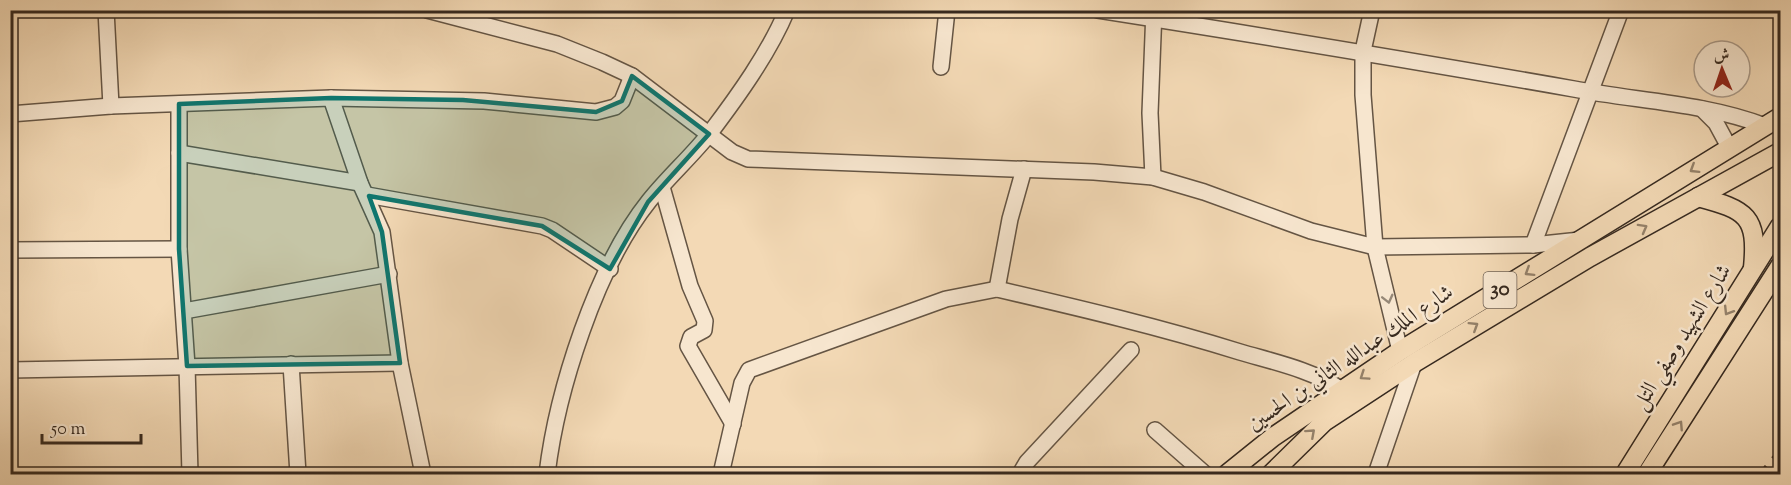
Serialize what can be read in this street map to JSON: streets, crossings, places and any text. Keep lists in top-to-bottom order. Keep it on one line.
{"streets":{"main road":["30","شارع الشهيد وصفي التل","شارع الملك عبدالله الثاني بن الحسين"]},"scale_bar":"50 m","north":"top"}
